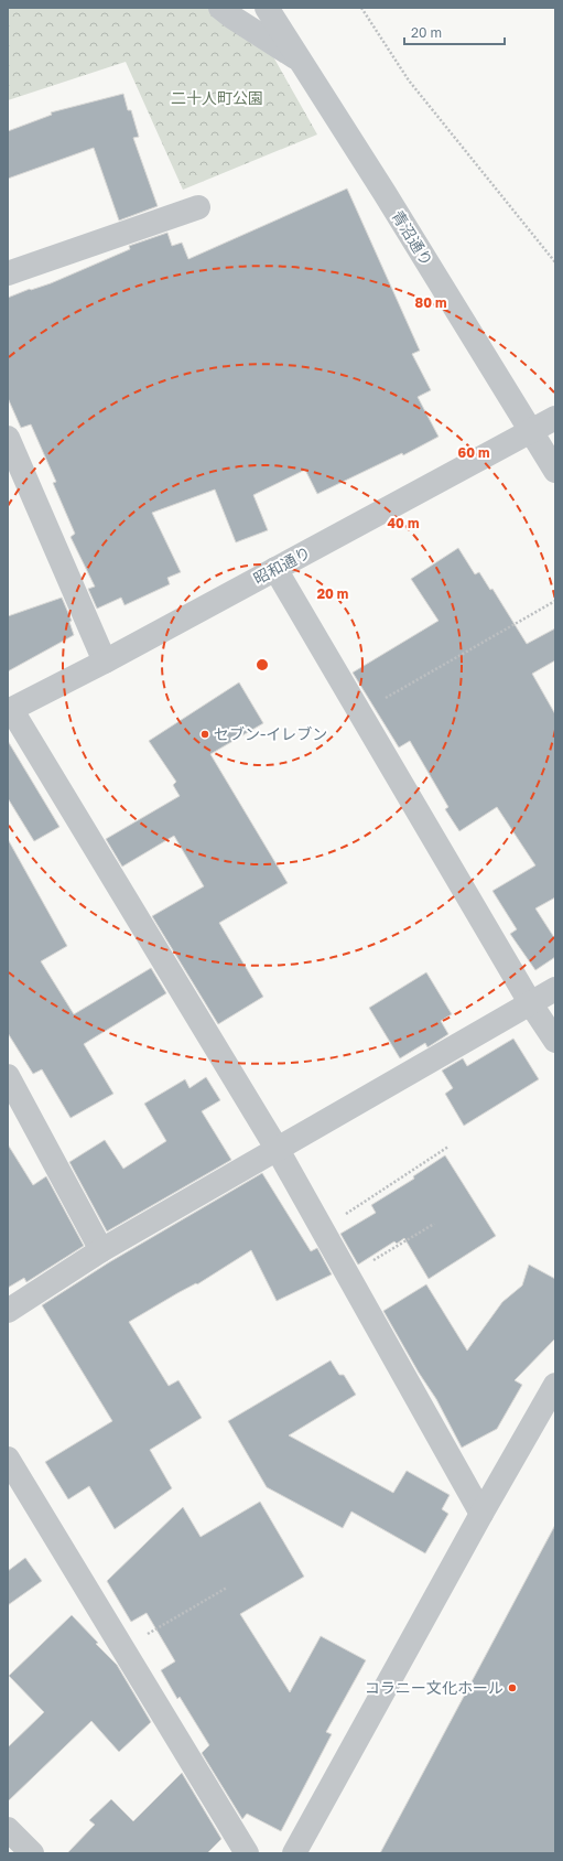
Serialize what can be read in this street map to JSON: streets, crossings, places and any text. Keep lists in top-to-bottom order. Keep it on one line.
{"streets":{"street":["青沼通り","昭和通り"]},"crossings":[["青沼通り","昭和通り"]],"parks":["二十人町公園"],"places":["セブン-イレブン","コラニー文化ホール"],"scale_bar":"20 m","rings":["80 m","60 m","40 m","20 m"]}
